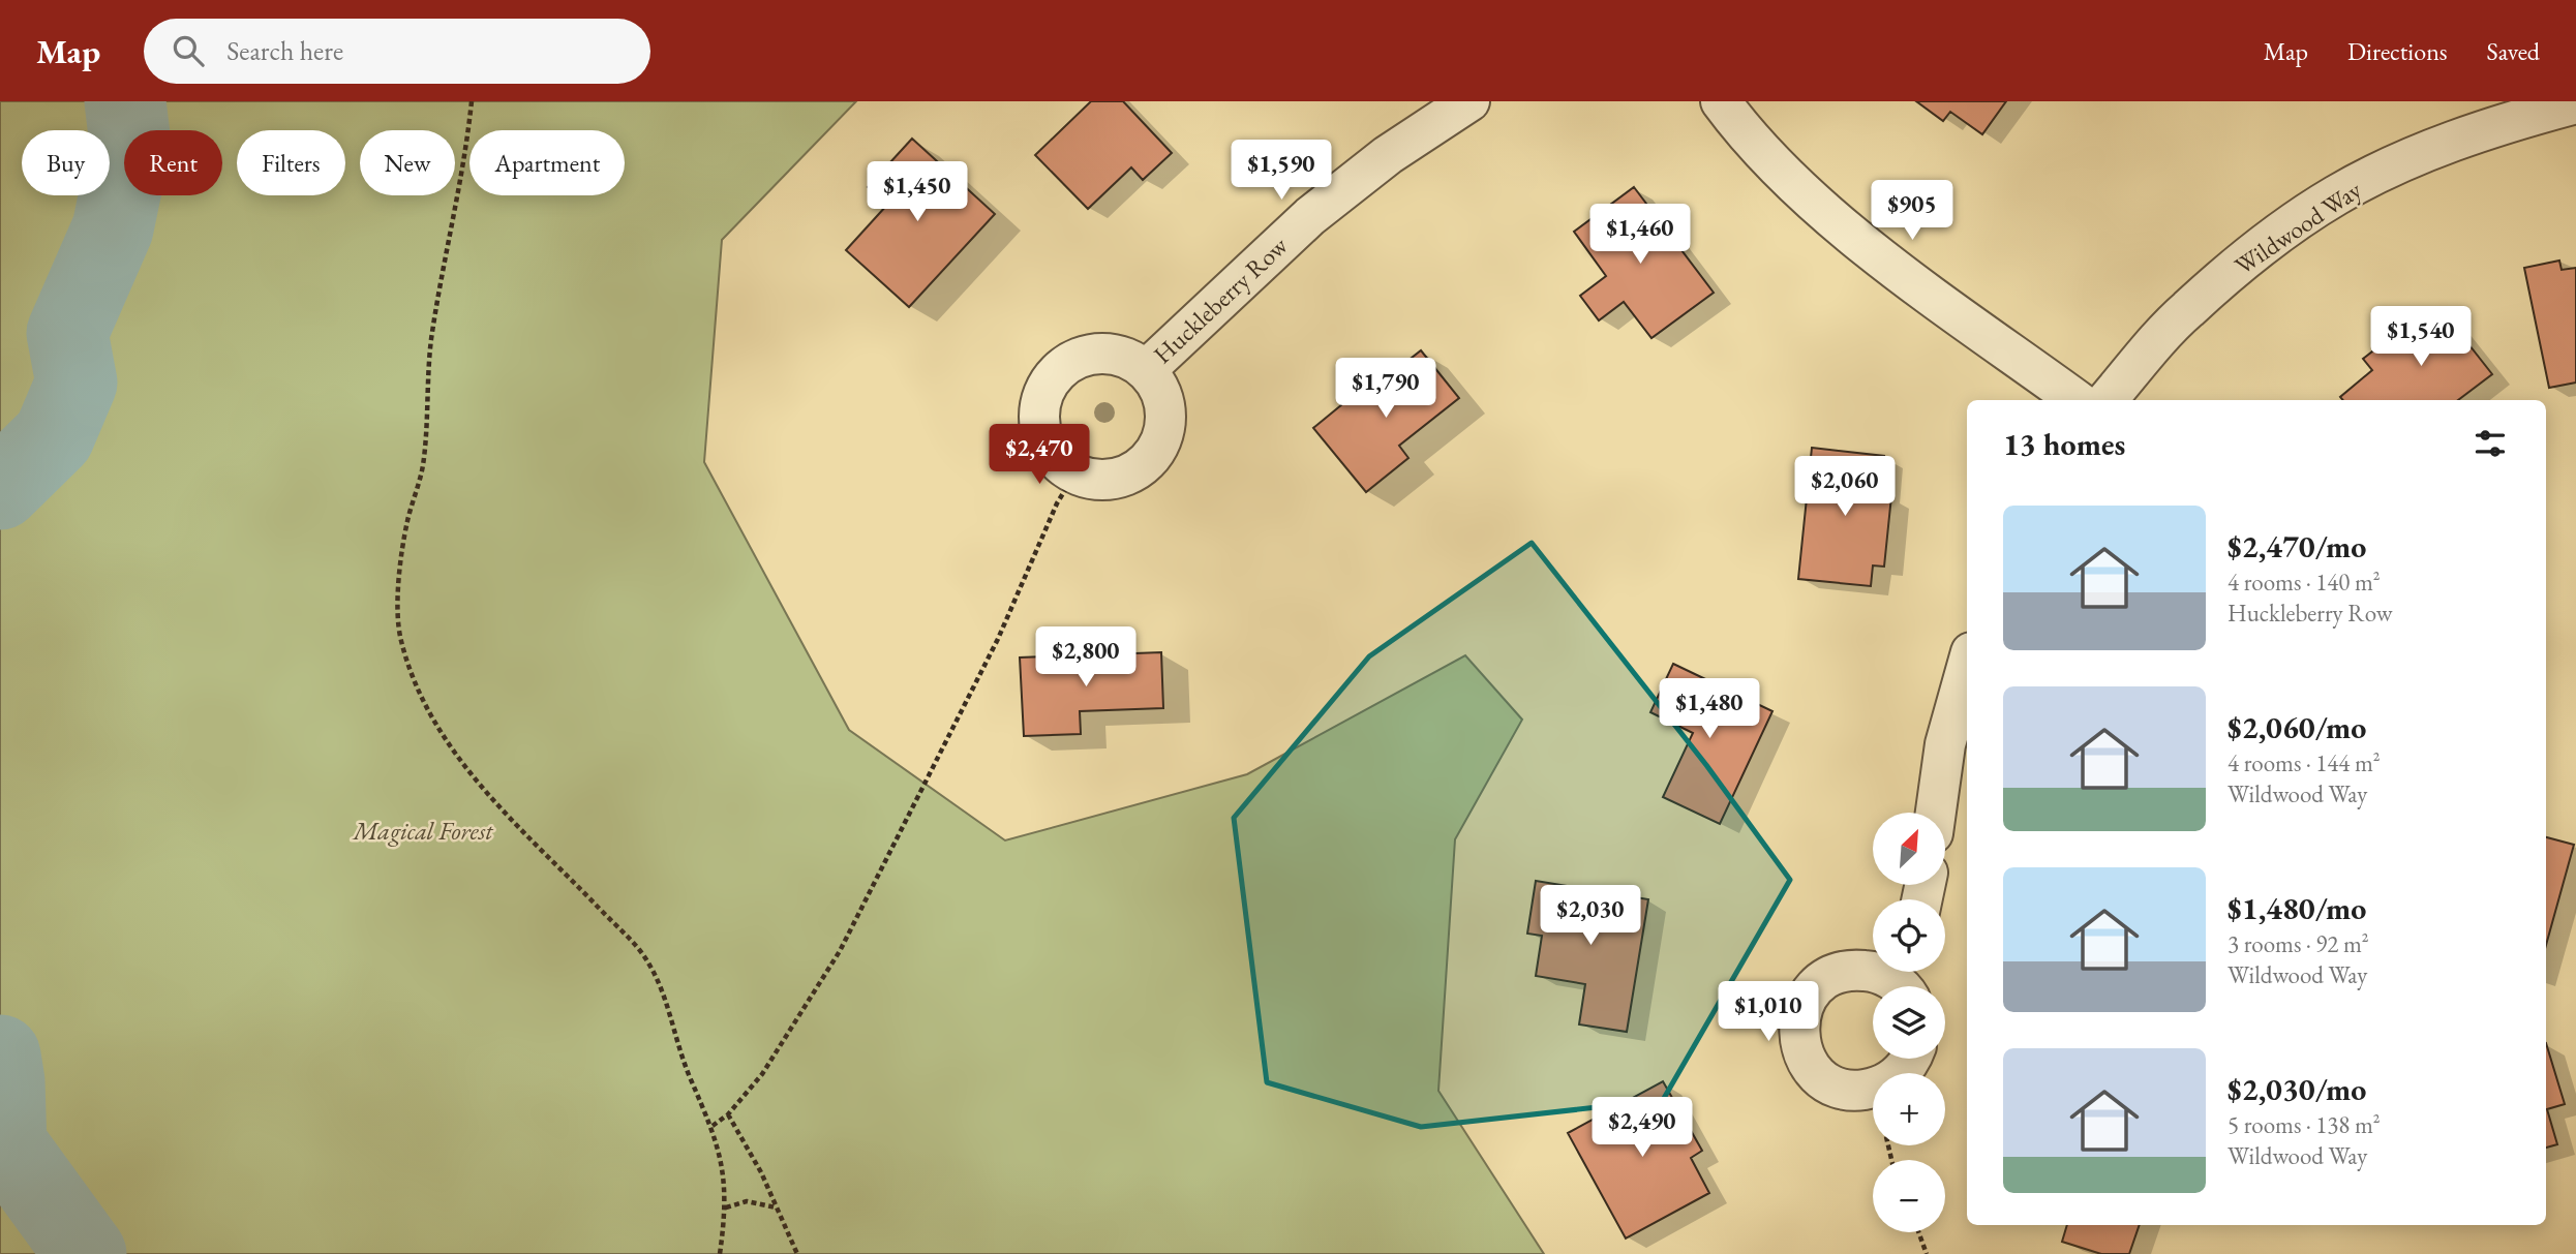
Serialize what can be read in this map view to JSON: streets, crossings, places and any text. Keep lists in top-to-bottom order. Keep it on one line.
{"streets":{"street":["Wildwood Way","Huckleberry Row"]},"parks":["Magical Forest"],"north":"top right","page":{"header":"Map","search":"Search here","nav":["Map","Directions","Saved"],"chip":["Buy","Rent","Filters","New","Apartment"],"price":["$1,590","$1,450","$905","$1,460","$1,540","$1,790","$2,470","$2,060","$2,800","$1,480","$2,030","$1,010","$2,490"],"heading":"13 homes","list":[{"name":"$2,470/mo","note":"4 rooms · 140 m² · Huckleberry Row"},{"name":"$2,060/mo","note":"4 rooms · 144 m² · Wildwood Way"},{"name":"$1,480/mo","note":"3 rooms · 92 m² · Wildwood Way"},{"name":"$2,030/mo","note":"5 rooms · 138 m² · Wildwood Way"}],"map_buttons":["+","−"]}}
